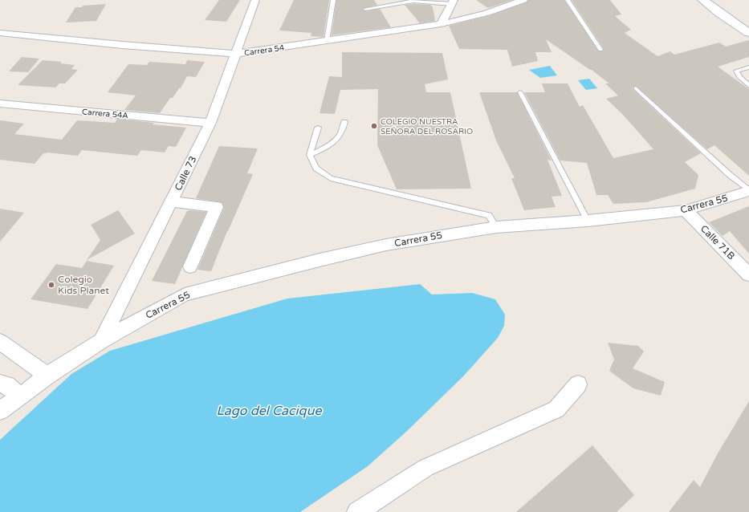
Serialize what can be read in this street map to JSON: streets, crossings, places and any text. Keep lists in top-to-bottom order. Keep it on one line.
{"streets":{"street":["Carrera 54","Carrera 54A","Calle 73","Carrera 55","Calle 71B"]},"crossings":[["Carrera 54","Calle 73"],["Carrera 54A","Calle 73"],["Calle 73","Carrera 55"],["Carrera 55","Calle 71B"]],"water":["Lago del Cacique"],"places":["COLEGIO NUESTRA SEÑORA DEL ROSARIO","Colegio Kids Planet"]}
